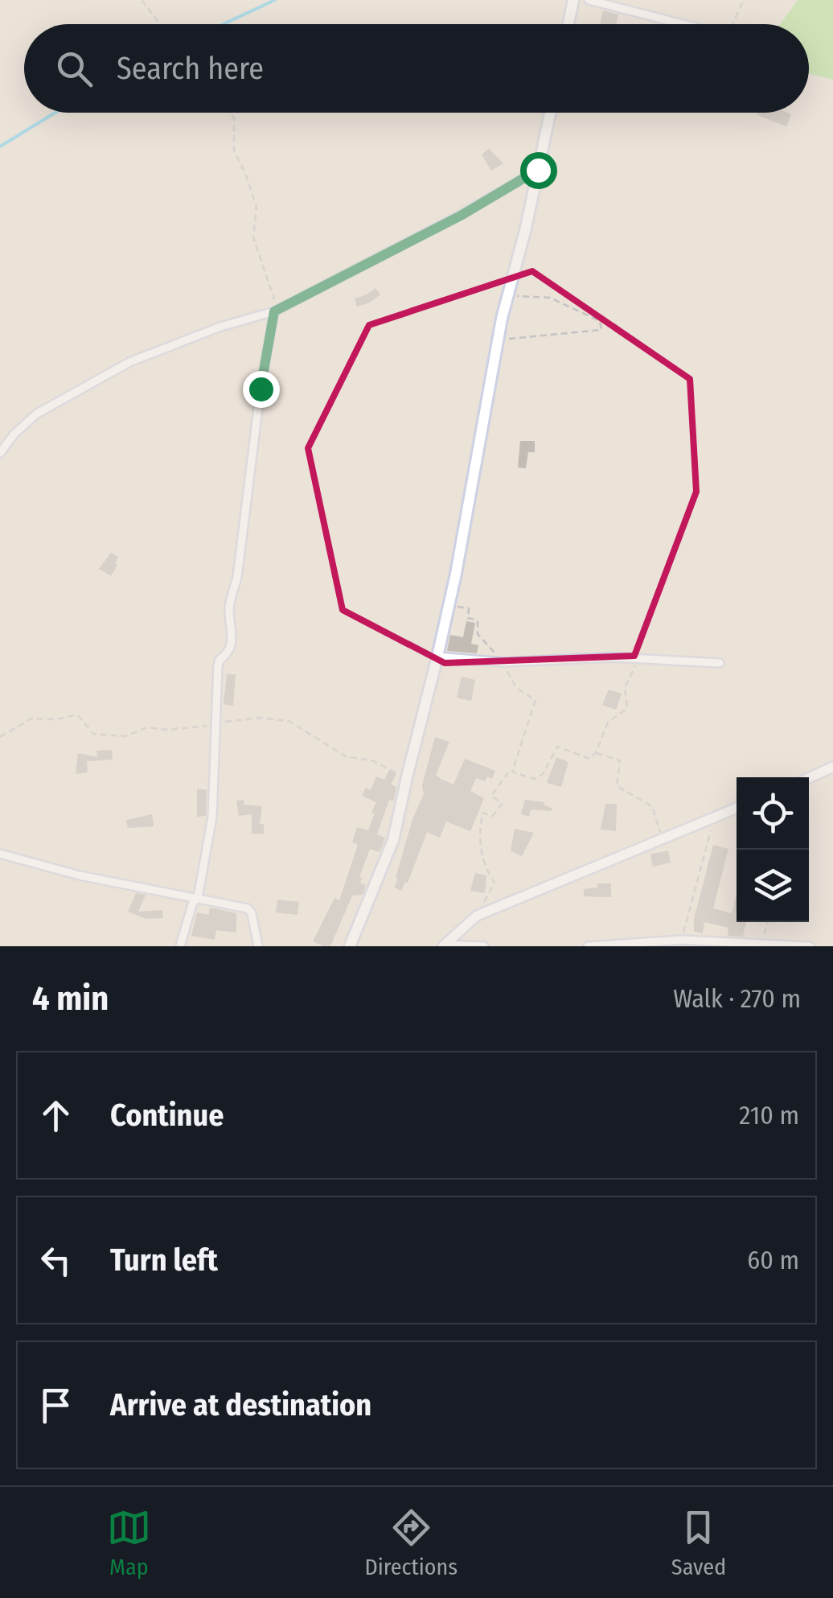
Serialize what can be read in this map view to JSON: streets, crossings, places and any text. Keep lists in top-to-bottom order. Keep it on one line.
{"page":{"search":"Search here","heading":["4 min","Walk · 270 m"],"list":[["Continue","210 m"],["Turn left","60 m"],"Arrive at destination"],"nav":["Map","Directions","Saved"]}}
